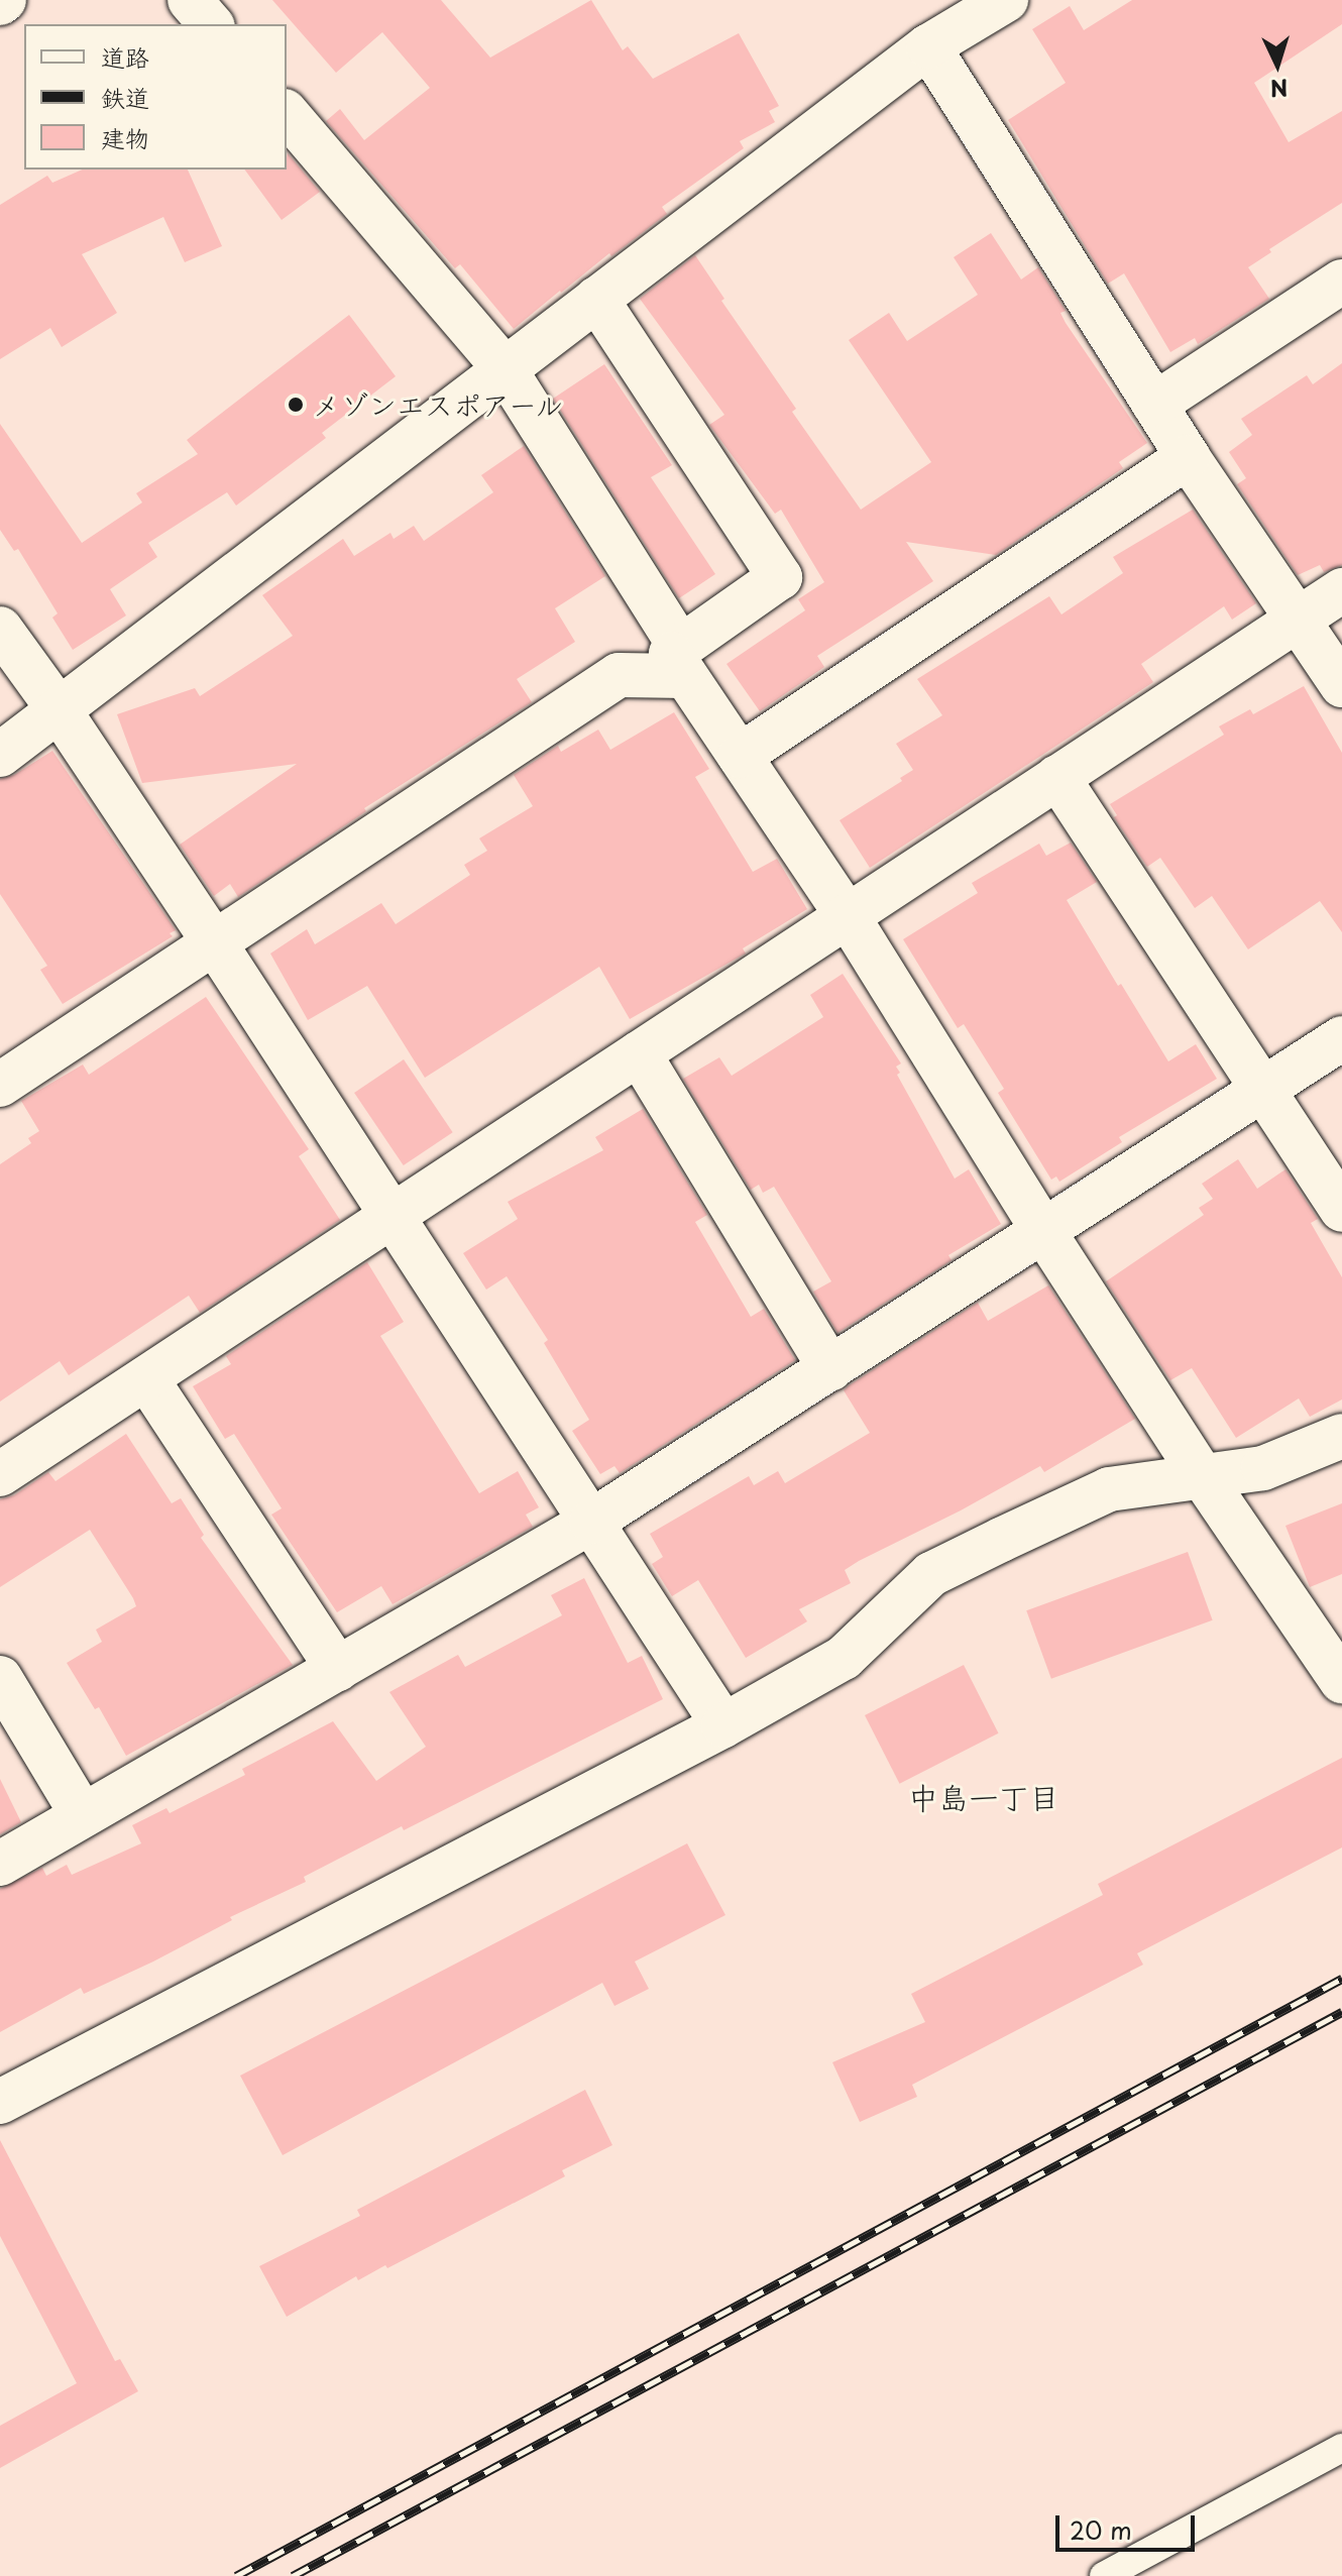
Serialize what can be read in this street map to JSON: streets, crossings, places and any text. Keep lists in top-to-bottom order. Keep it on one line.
{"districts":["中島一丁目"],"places":["メゾンエスポアール"],"legend":["道路","鉄道","建物"],"scale_bar":"20 m","north":"bottom"}
